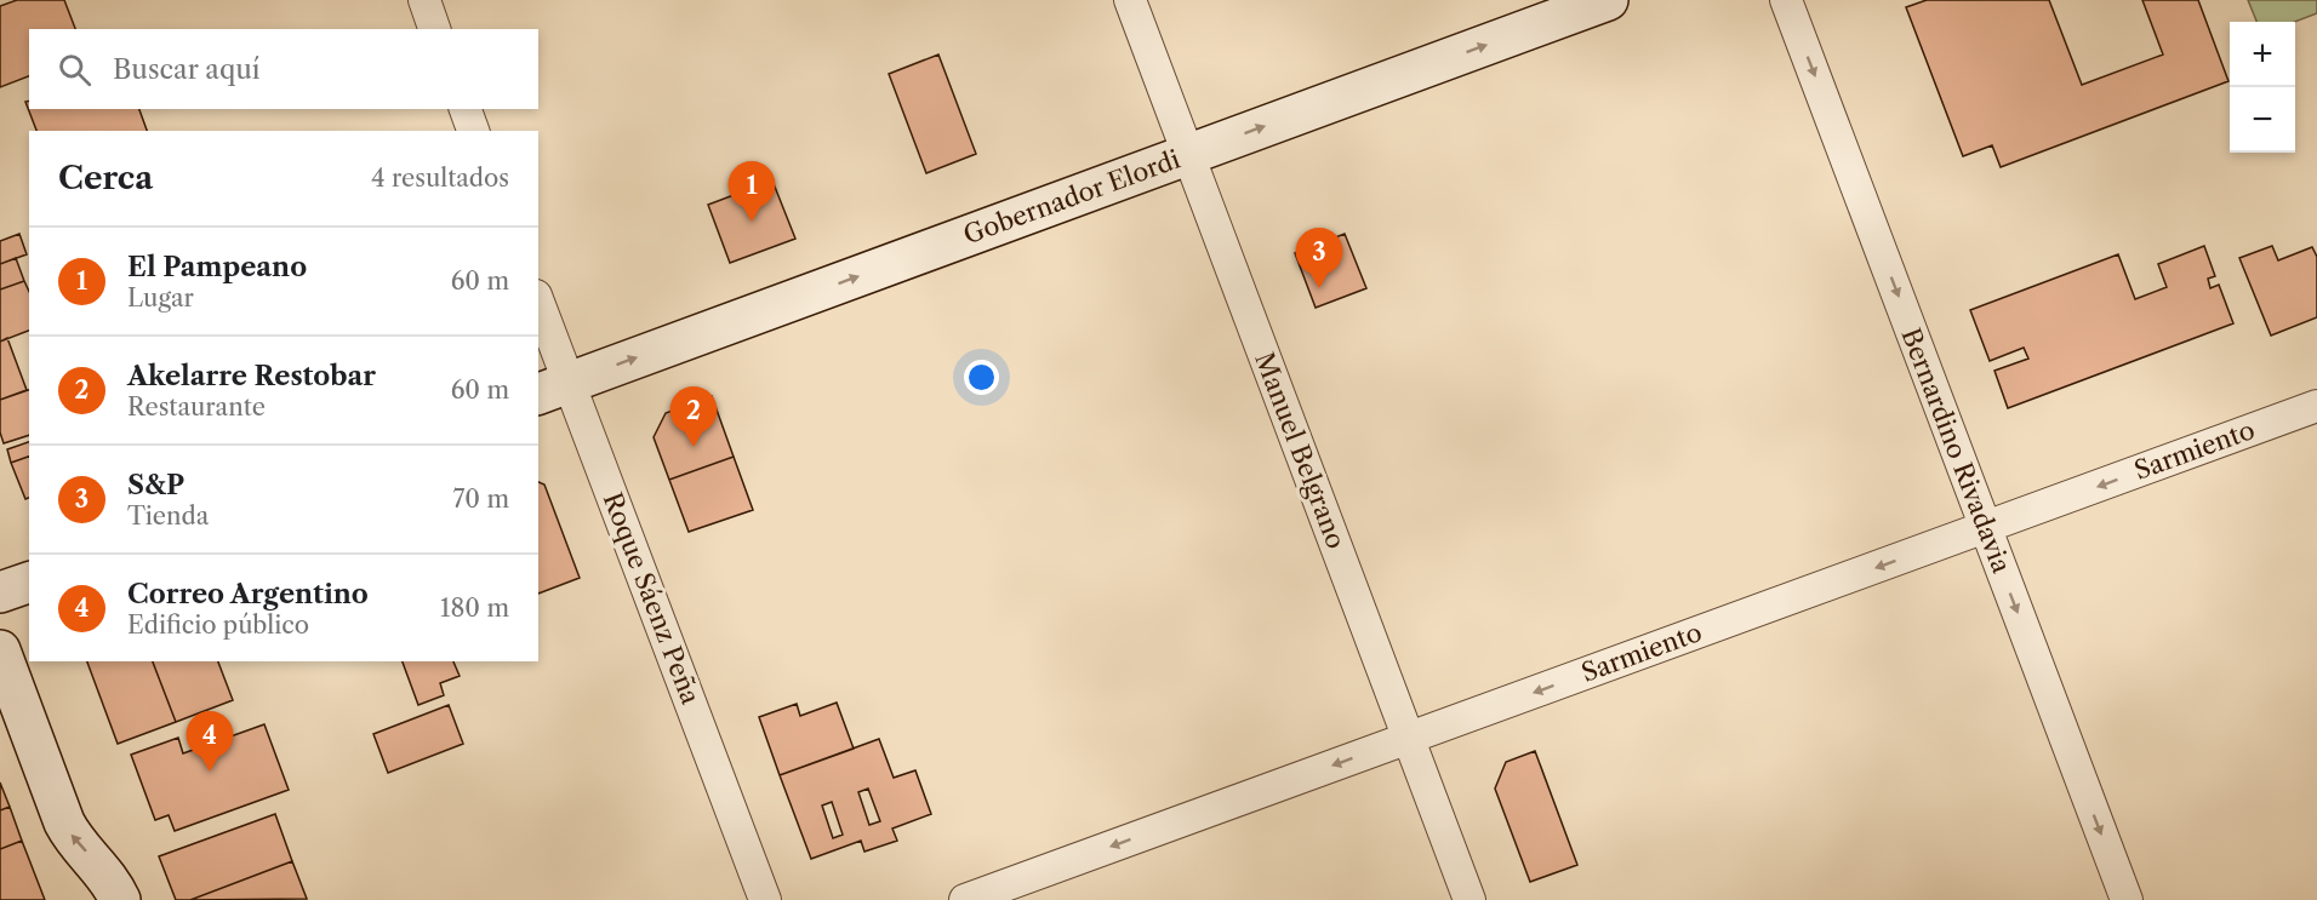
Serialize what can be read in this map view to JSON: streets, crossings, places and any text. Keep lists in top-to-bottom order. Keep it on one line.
{"streets":{"street":["Gobernador Elordi","Manuel Belgrano","Bernardino Rivadavia","Sarmiento","Roque Sáenz Peña"]},"crossings":[["Gobernador Elordi","Manuel Belgrano"],["Gobernador Elordi","Roque Sáenz Peña"],["Manuel Belgrano","Sarmiento"],["Bernardino Rivadavia","Sarmiento"]],"one_way":["Gobernador Elordi","Bernardino Rivadavia","Sarmiento"],"page":{"map_buttons":["+","−"],"search":"Buscar aquí","heading":["Cerca","4 resultados"],"pins":["1","3","2","4"],"list":[{"mark":"1","name":"El Pampeano","note":"Lugar","value":"60 m"},{"mark":"2","name":"Akelarre Restobar","note":"Restaurante","value":"60 m"},{"mark":"3","name":"S&P","note":"Tienda","value":"70 m"},{"mark":"4","name":"Correo Argentino","note":"Edificio público","value":"180 m"}]}}
